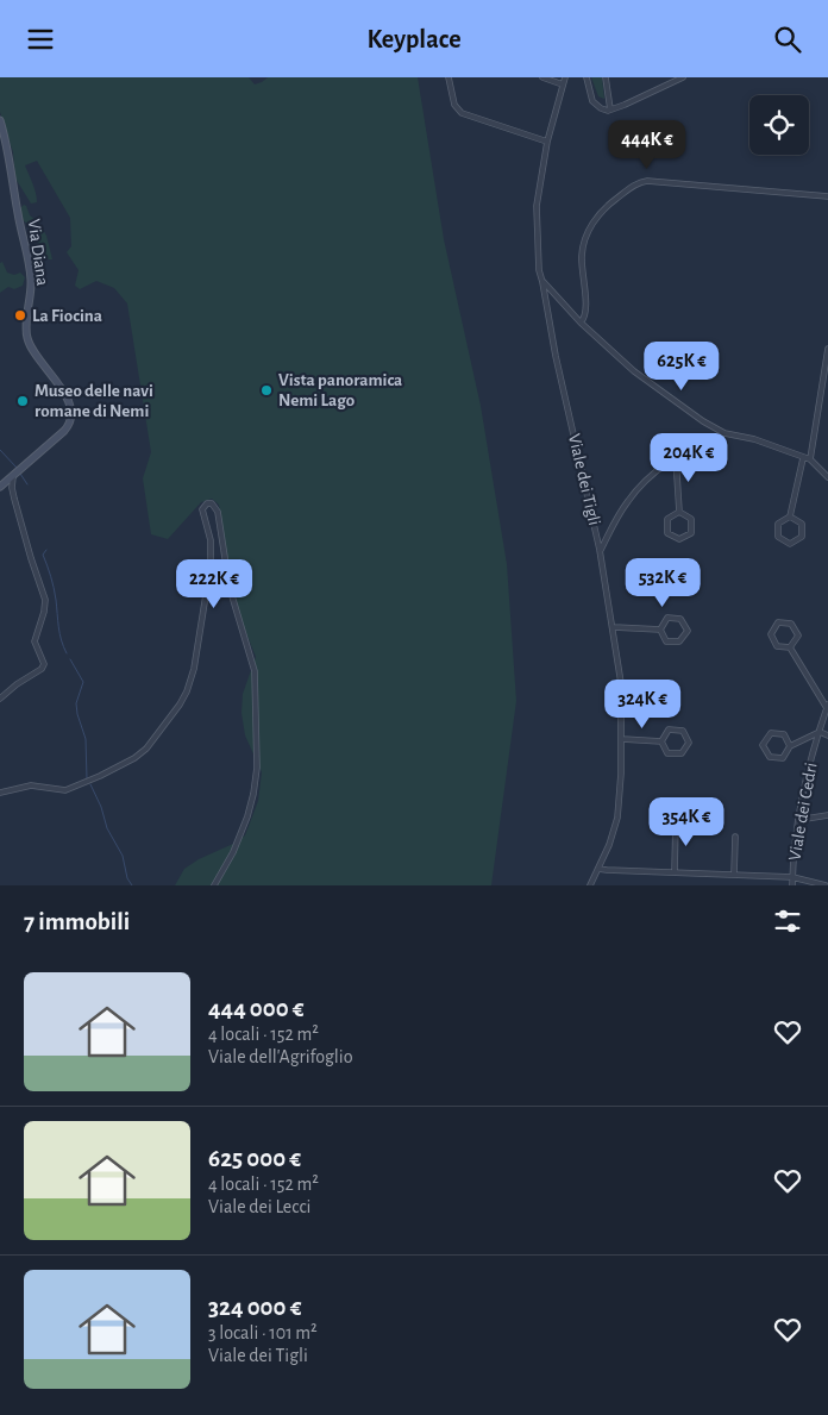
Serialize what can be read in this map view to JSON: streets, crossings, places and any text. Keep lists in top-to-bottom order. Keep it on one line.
{"streets":{"street":["Via Diana","Viale dei Tigli","Viale dei Cedri"]},"places":["La Fiocina","Vista panoramica Nemi Lago","Museo delle navi romane di Nemi"],"page":{"header":"Keyplace","price":["444K €","625K €","204K €","532K €","222K €","324K €","354K €"],"heading":"7 immobili","list":[{"name":"444 000 €","note":"4 locali · 152 m² · Viale dell'Agrifoglio"},{"name":"625 000 €","note":"4 locali · 152 m² · Viale dei Lecci"},{"name":"324 000 €","note":"3 locali · 101 m² · Viale dei Tigli"}]}}
